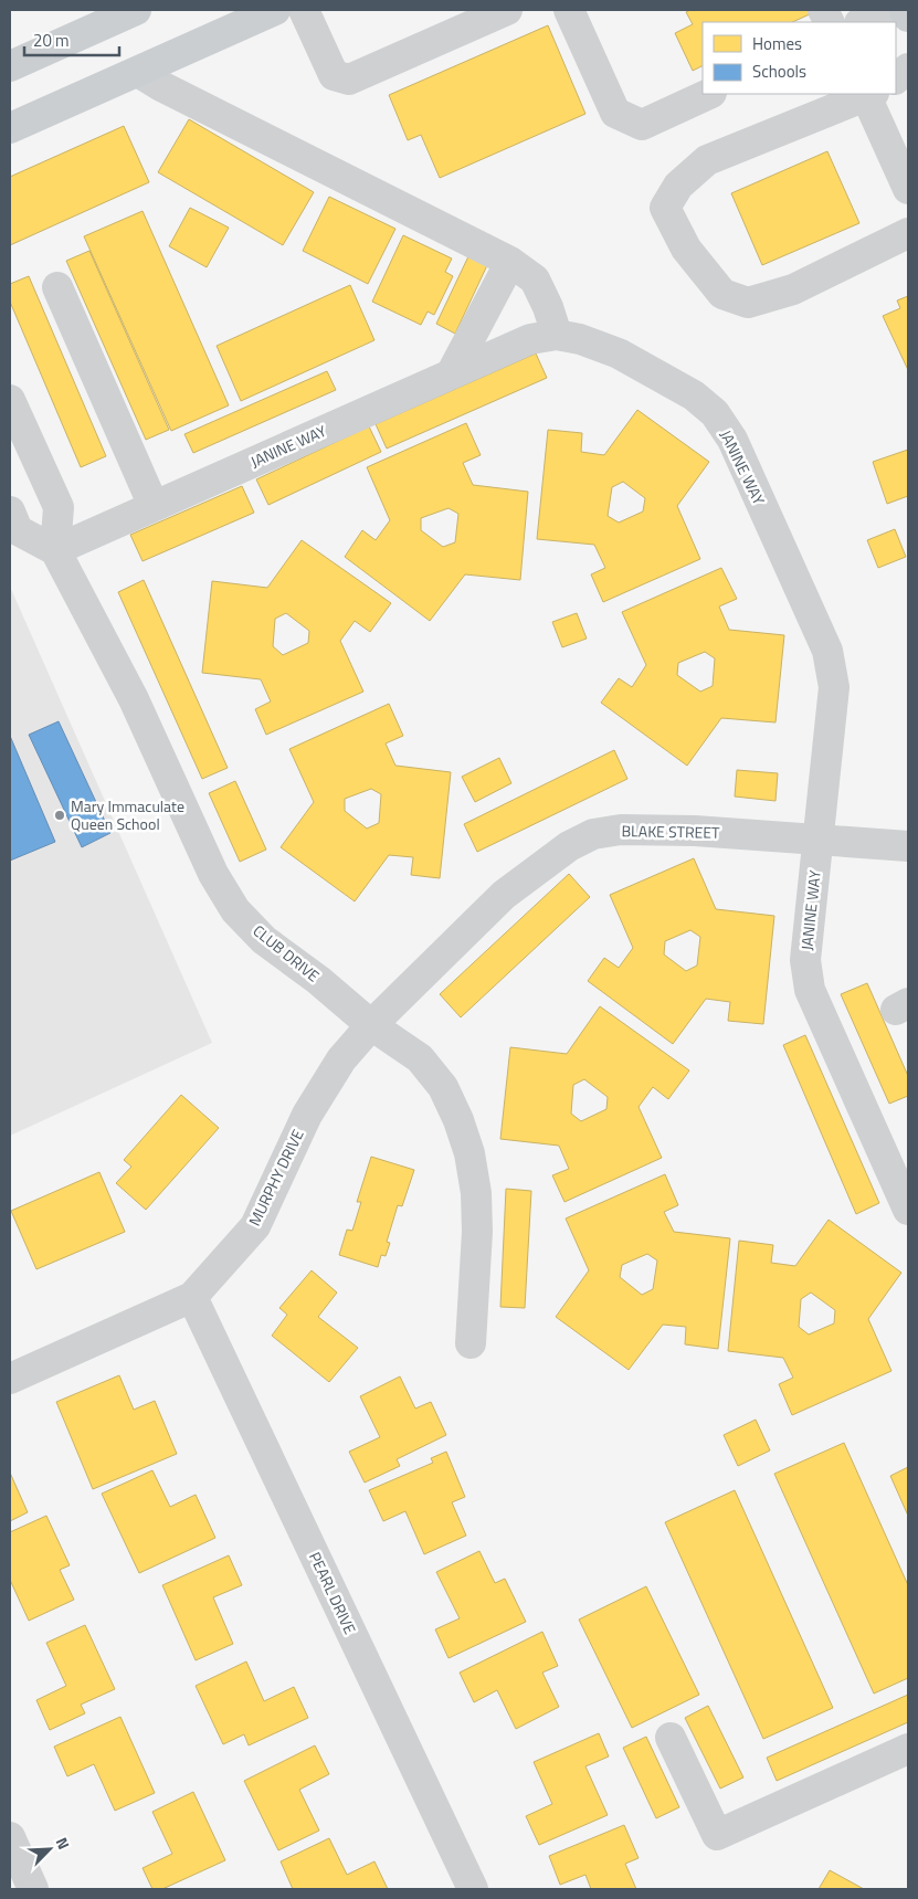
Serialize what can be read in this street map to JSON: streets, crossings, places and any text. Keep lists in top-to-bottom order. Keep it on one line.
{"streets":{"street":["JANINE WAY","BLAKE STREET","CLUB DRIVE","MURPHY DRIVE","PEARL DRIVE"]},"crossings":[["JANINE WAY","BLAKE STREET"],["JANINE WAY","CLUB DRIVE"],["BLAKE STREET","CLUB DRIVE"],["BLAKE STREET","MURPHY DRIVE"],["CLUB DRIVE","MURPHY DRIVE"],["MURPHY DRIVE","PEARL DRIVE"]],"places":["Mary Immaculate Queen School"],"legend":["Homes","Schools"],"scale_bar":"20 m","north":"top right"}
